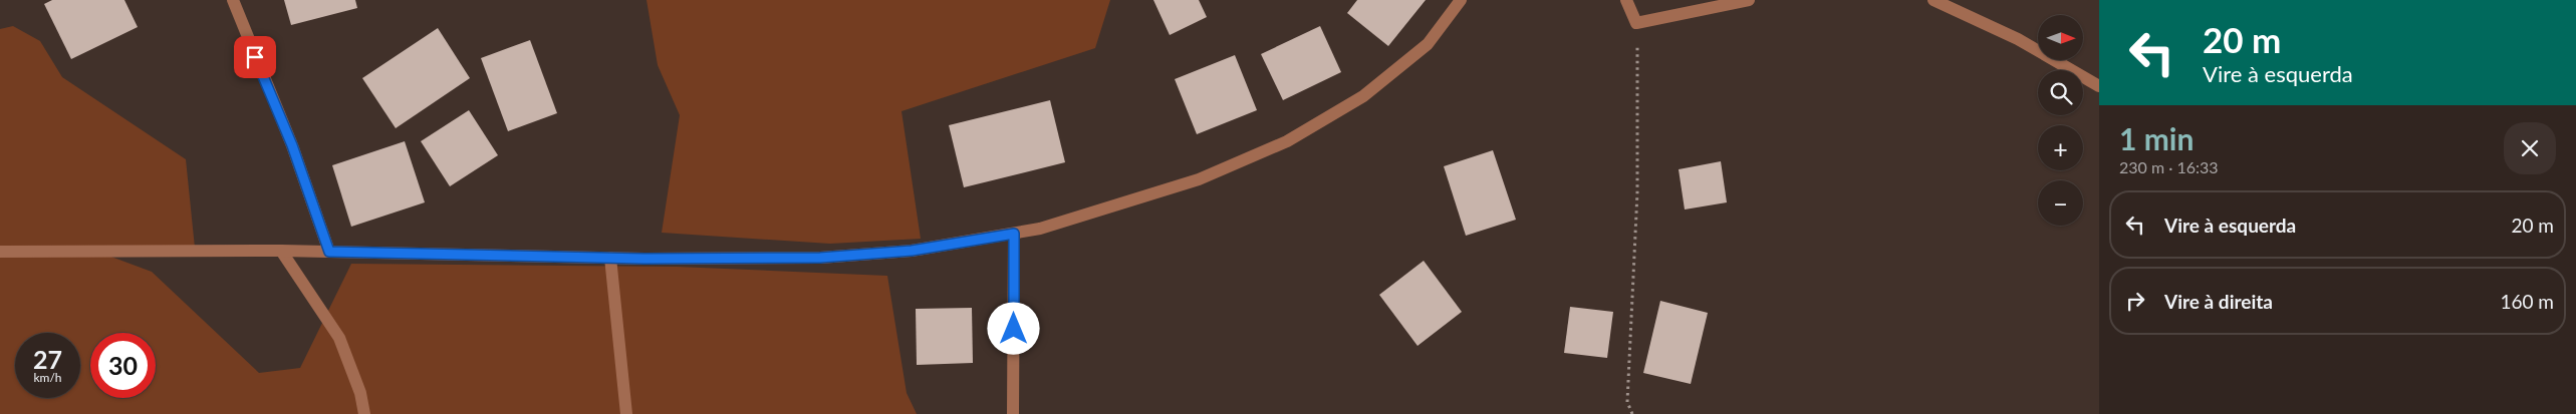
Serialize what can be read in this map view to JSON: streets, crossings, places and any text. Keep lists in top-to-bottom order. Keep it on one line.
{"north":"right","page":{"turn":["20 m","Vire à esquerda"],"map_buttons":["+","−"],"heading":["1 min","230 m · 16:33"],"list":[{"name":"Vire à esquerda","value":"20 m"},{"name":"Vire à direita","value":"160 m"}],"speed":"27 km/h","limit":"30"}}
